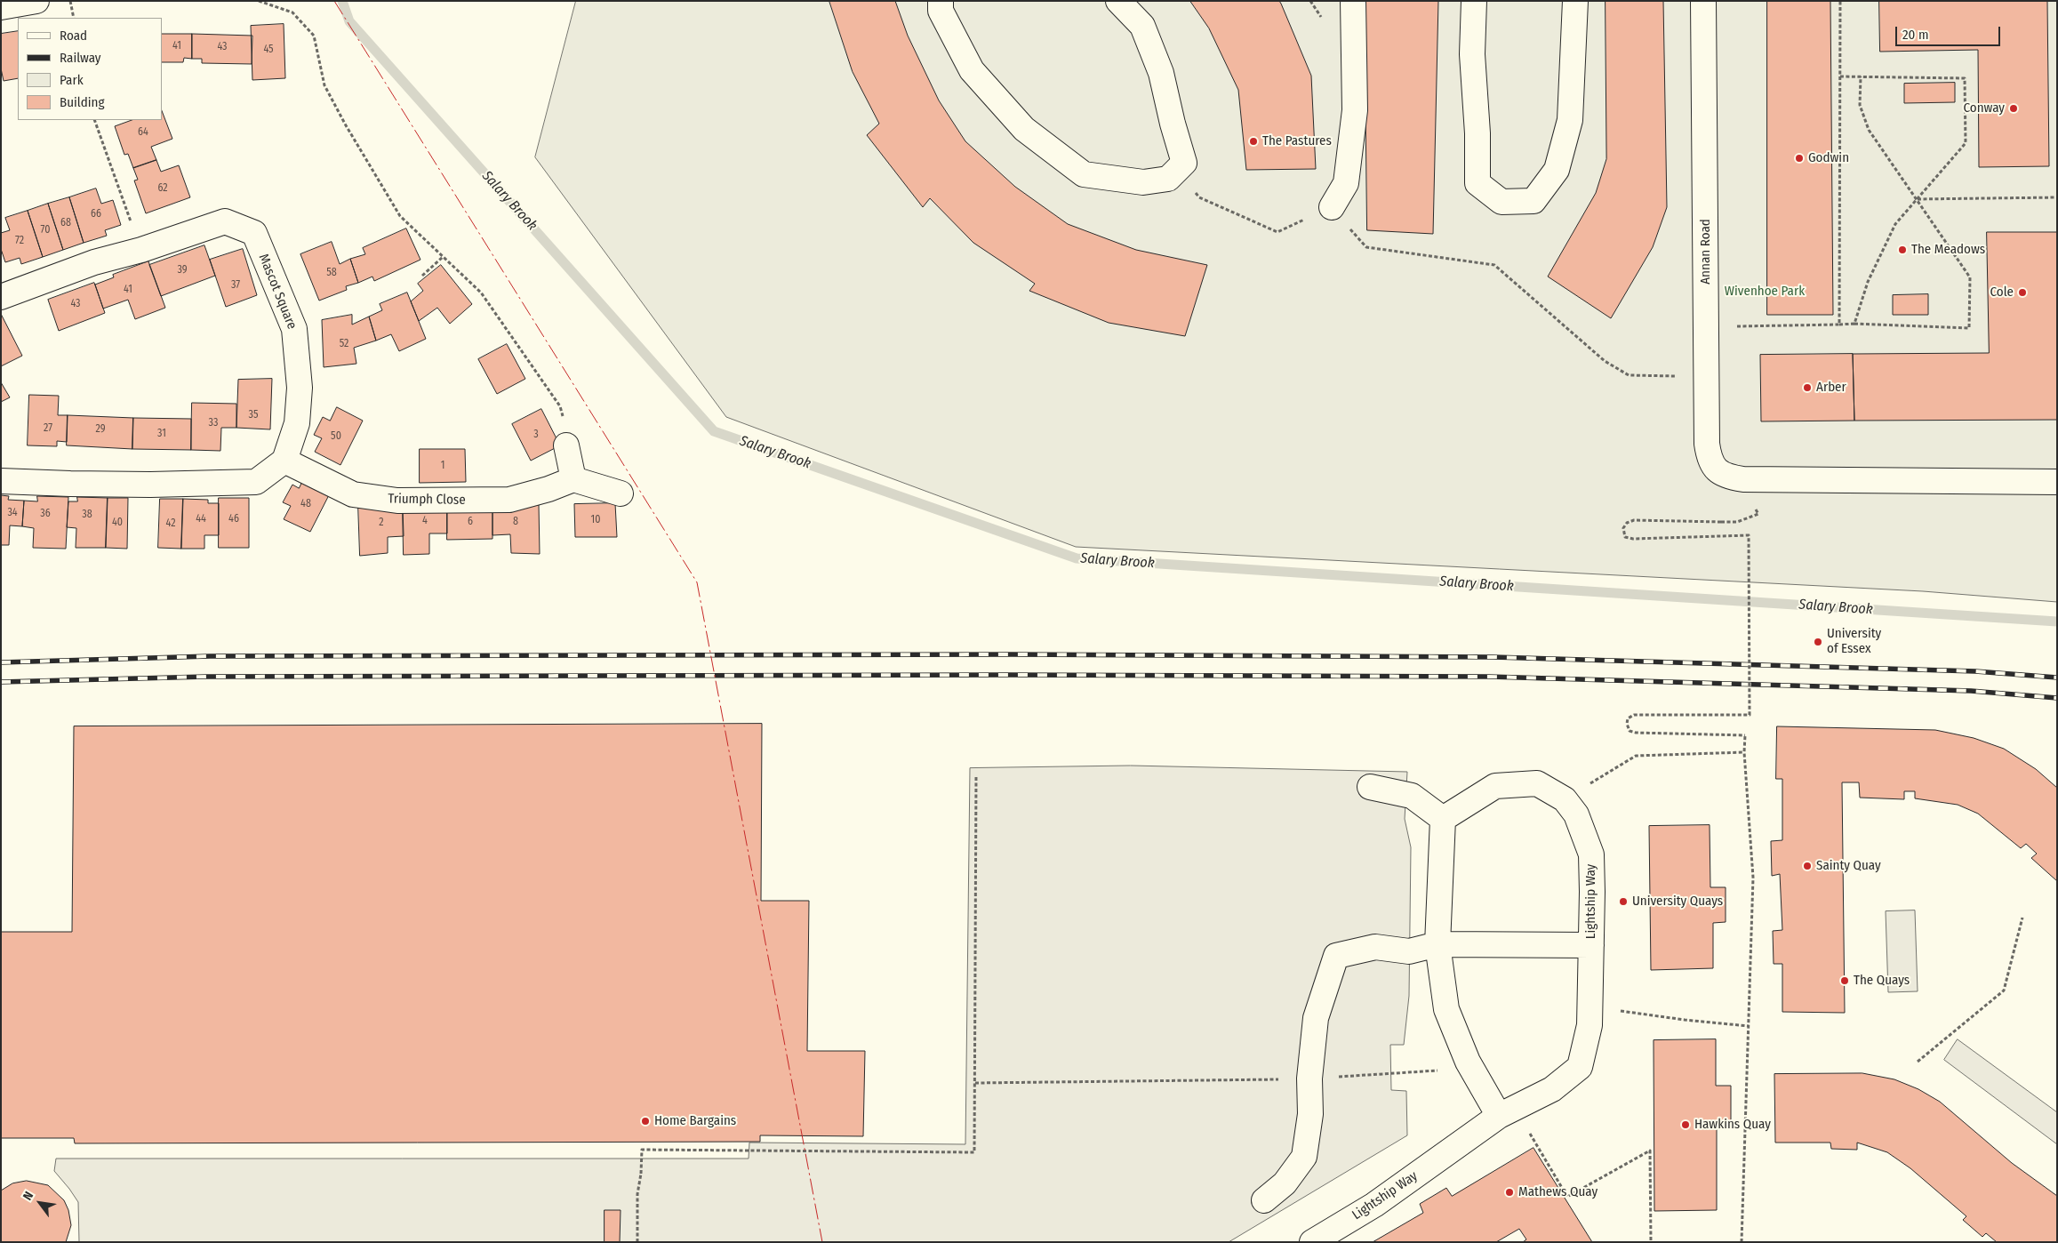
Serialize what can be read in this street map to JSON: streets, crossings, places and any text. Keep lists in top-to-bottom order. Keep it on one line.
{"streets":{"street":["Annan Road","Mascot Square","Triumph Close","Lightship Way"]},"crossings":[["Mascot Square","Triumph Close"]],"water":["Salary Brook"],"parks":["Wivenhoe Park"],"places":["Conway","The Pastures","Godwin","The Meadows","Cole","Arber","University of Essex","Sainty Quay","University Quays","The Quays","Home Bargains","Hawkins Quay","Mathews Quay"],"house_numbers":["41","43","45","64","62","66","68","70","72","39","58","37","41","43","52","35","33","27","29","31","3","50","1","48","34","36","38","44","46","10","4","6","8","40","2","42"],"legend":["Road","Railway","Park","Building"],"scale_bar":"20 m","north":"top left"}
